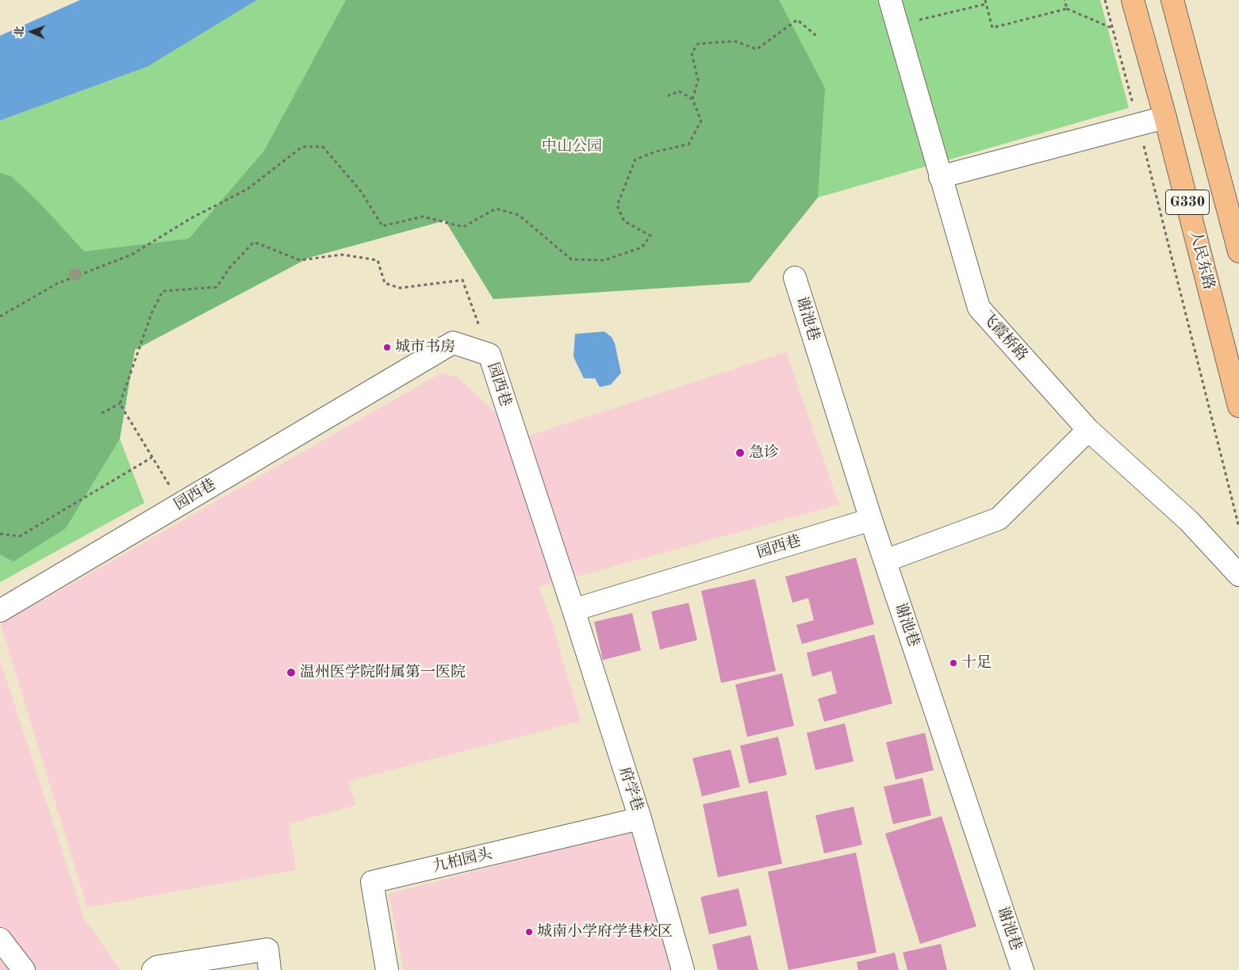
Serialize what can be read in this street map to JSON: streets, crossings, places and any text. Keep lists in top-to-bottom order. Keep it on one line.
{"streets":{"highway":["G330","人民东路"],"street":["谢池巷","飞霞桥路","园西巷","府学巷","九柏园头"]},"crossings":[["谢池巷","园西巷"],["园西巷","府学巷"],["府学巷","九柏园头"]],"parks":["中山公园"],"places":["城市书房","急诊","十足","温州医学院附属第一医院","城南小学府学巷校区"],"north":"left"}
